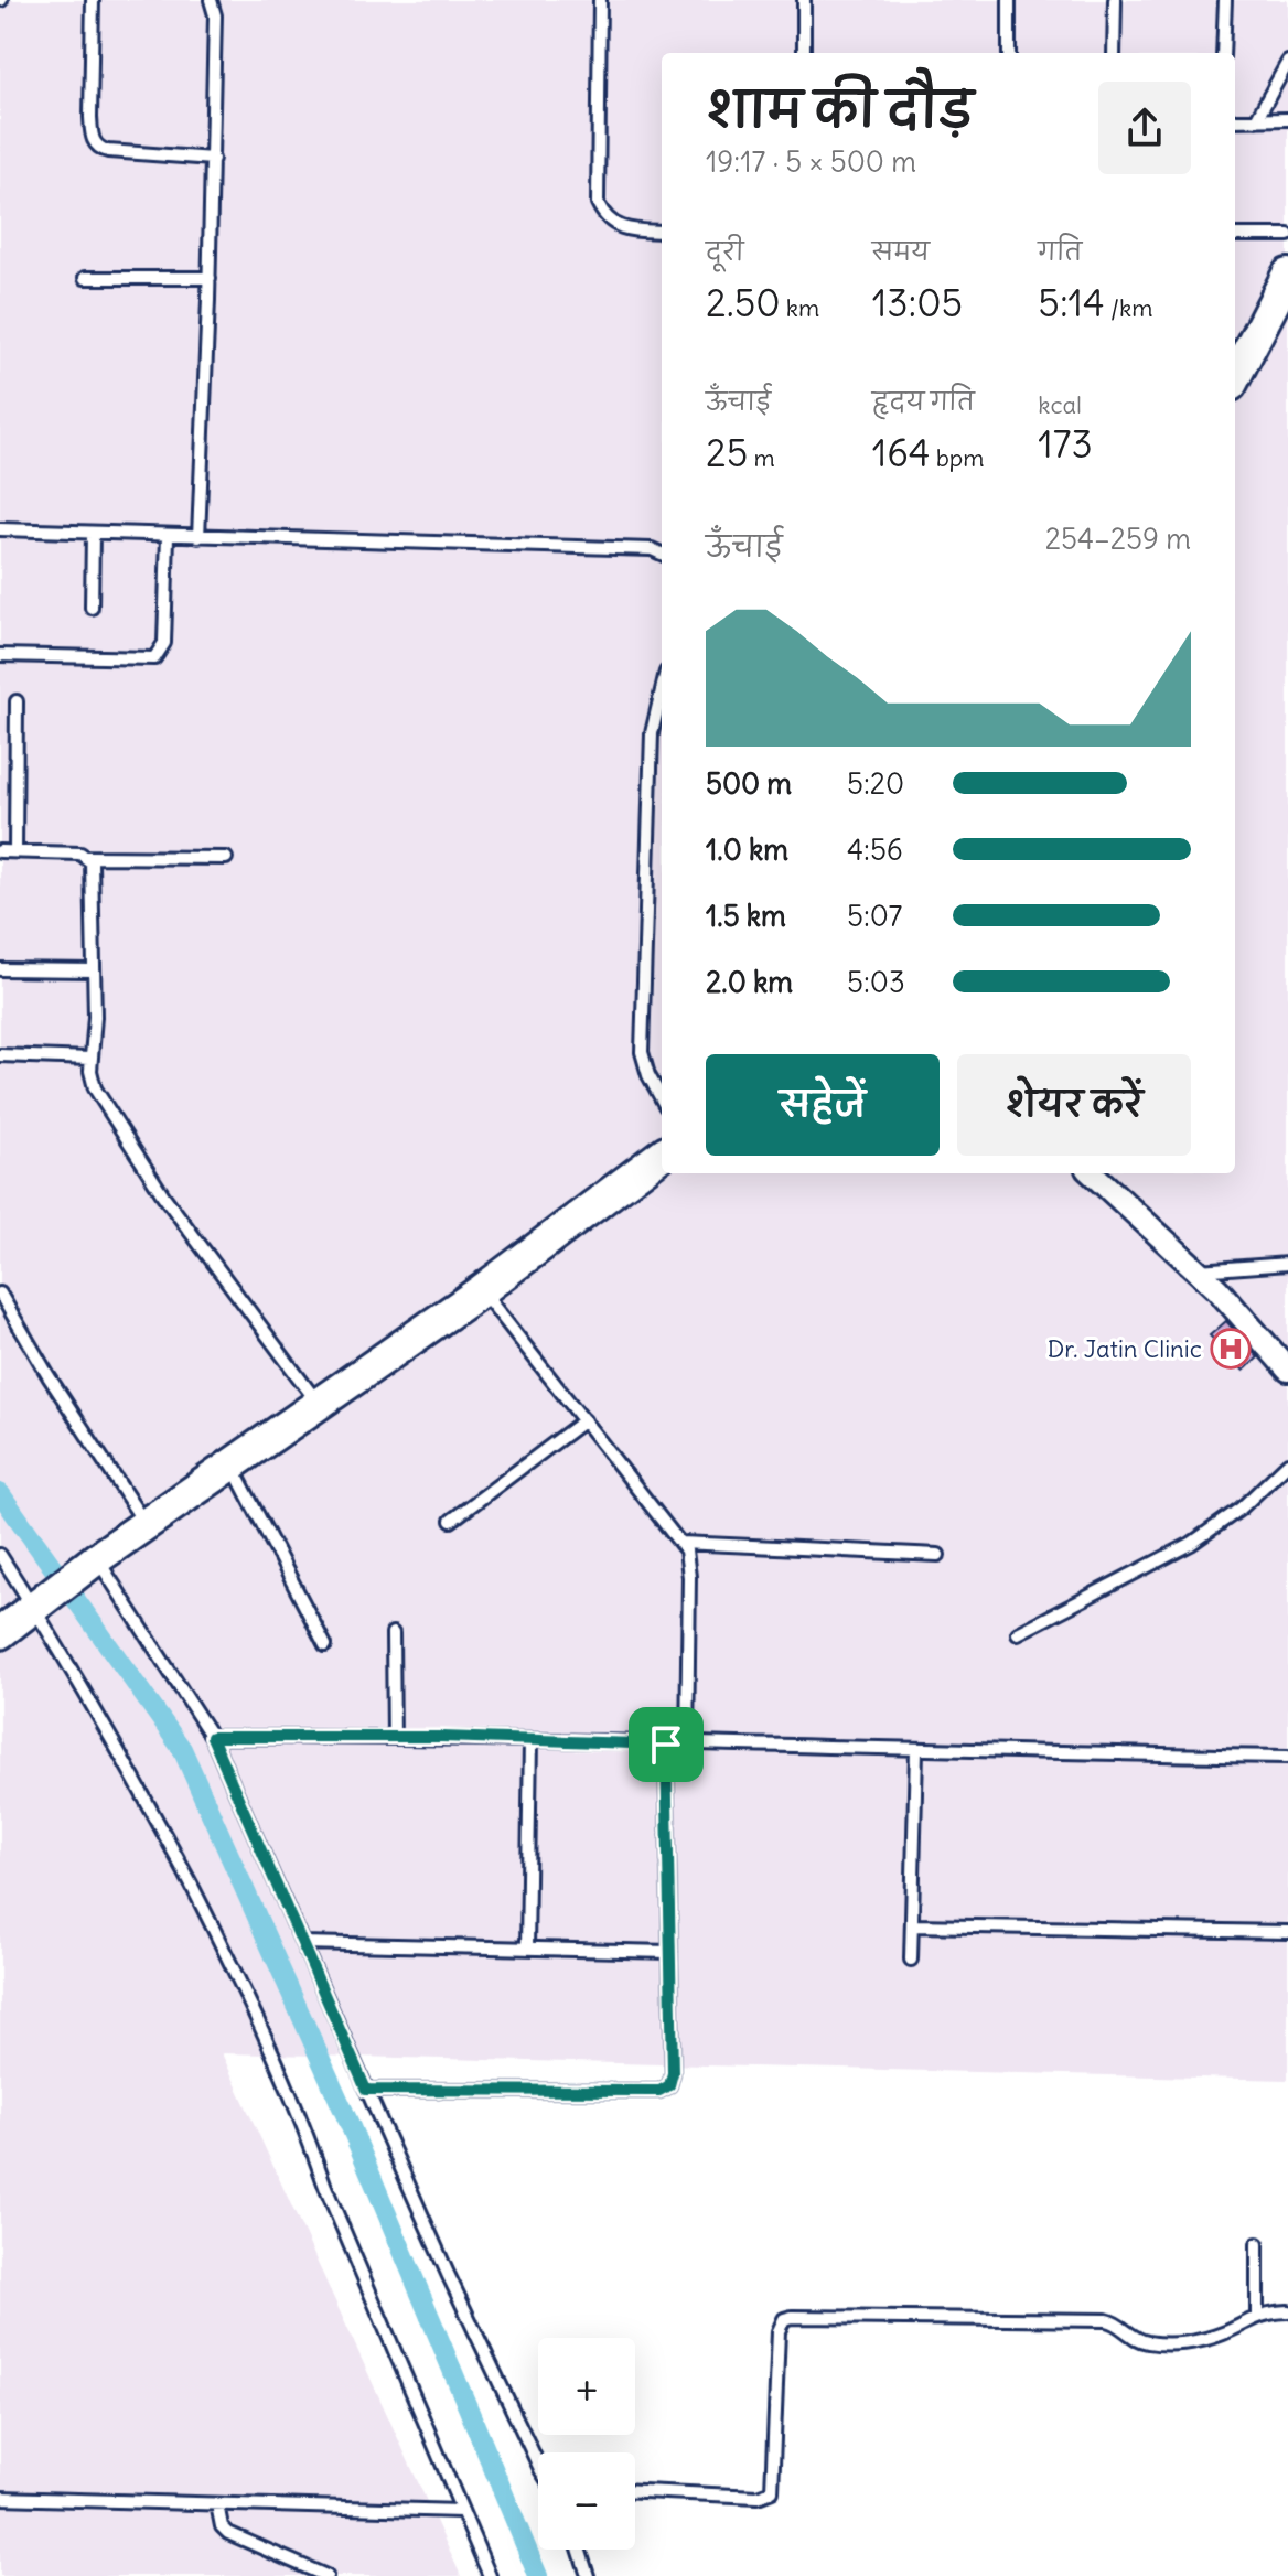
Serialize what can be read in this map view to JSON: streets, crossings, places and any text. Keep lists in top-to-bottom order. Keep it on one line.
{"places":{"hospital":["Dr. Jatin Clinic"]},"page":{"heading":["शाम की दौड़","19:17 · 5 × 500 m"],"stats":[["दूरी","2.50 km"],["समय","13:05"],["गति","5:14 /km"],["ऊँचाई","25 m"],["हृदय गति","164 bpm"],["kcal","173"]],"chart":["ऊँचाई","254–259 m"],"list":[{"name":"500 m","note":"5:20"},{"name":"1.0 km","note":"4:56"},{"name":"1.5 km","note":"5:07"},{"name":"2.0 km","note":"5:03"}],"buttons":["सहेजें","शेयर करें"],"map_buttons":["+","−"]}}
